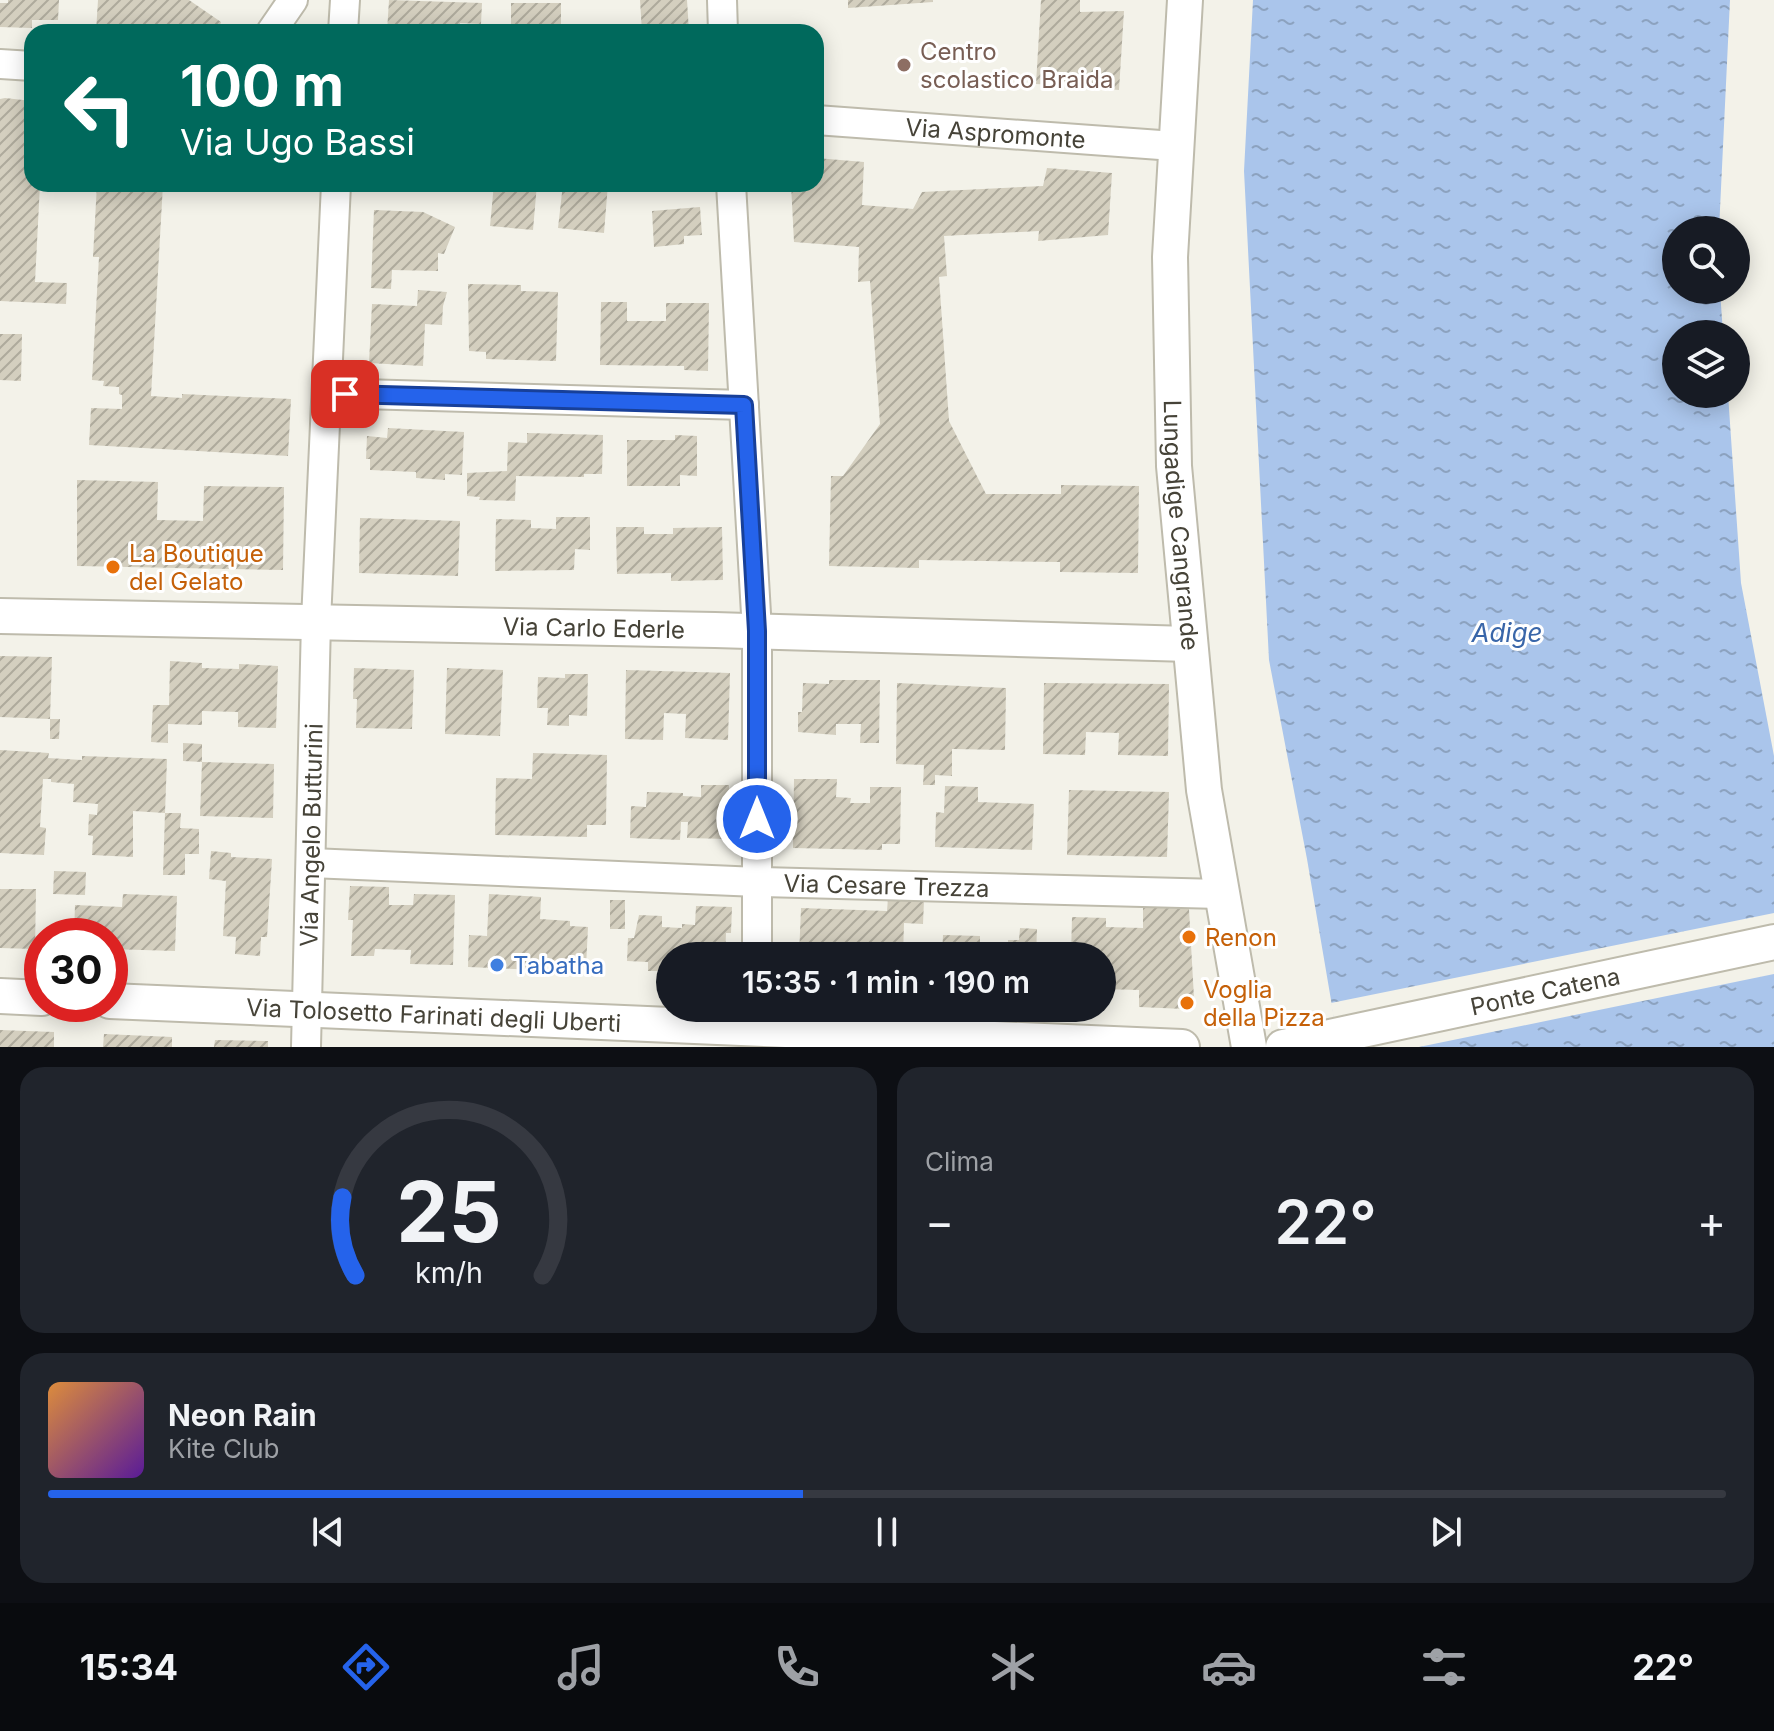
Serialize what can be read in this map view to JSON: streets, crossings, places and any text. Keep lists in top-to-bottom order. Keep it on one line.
{"streets":{"street":["Via Aspromonte","Lungadige Cangrande","Via Carlo Ederle","Via Angelo Butturini","Via Cesare Trezza","Ponte Catena","Via Tolosetto Farinati degli Uberti"]},"crossings":[["Via Aspromonte","Lungadige Cangrande"],["Lungadige Cangrande","Via Carlo Ederle"],["Lungadige Cangrande","Via Cesare Trezza"],["Via Carlo Ederle","Via Angelo Butturini"],["Via Angelo Butturini","Via Cesare Trezza"],["Via Angelo Butturini","Via Tolosetto Farinati degli Uberti"]],"water":["Adige"],"places":["Centro scolastico Braida","La Boutique del Gelato","Renon","Tabatha","Voglia della Pizza"],"page":{"turn":["100 m","Via Ugo Bassi"],"limit":"30","trip":"15:35 · 1 min · 190 m","tile":"Clima","heat":["−","22°","+"],"song":["Neon Rain","Kite Club"],"tabs":["15:34","22°"],"gauge":["25","km/h"]}}
